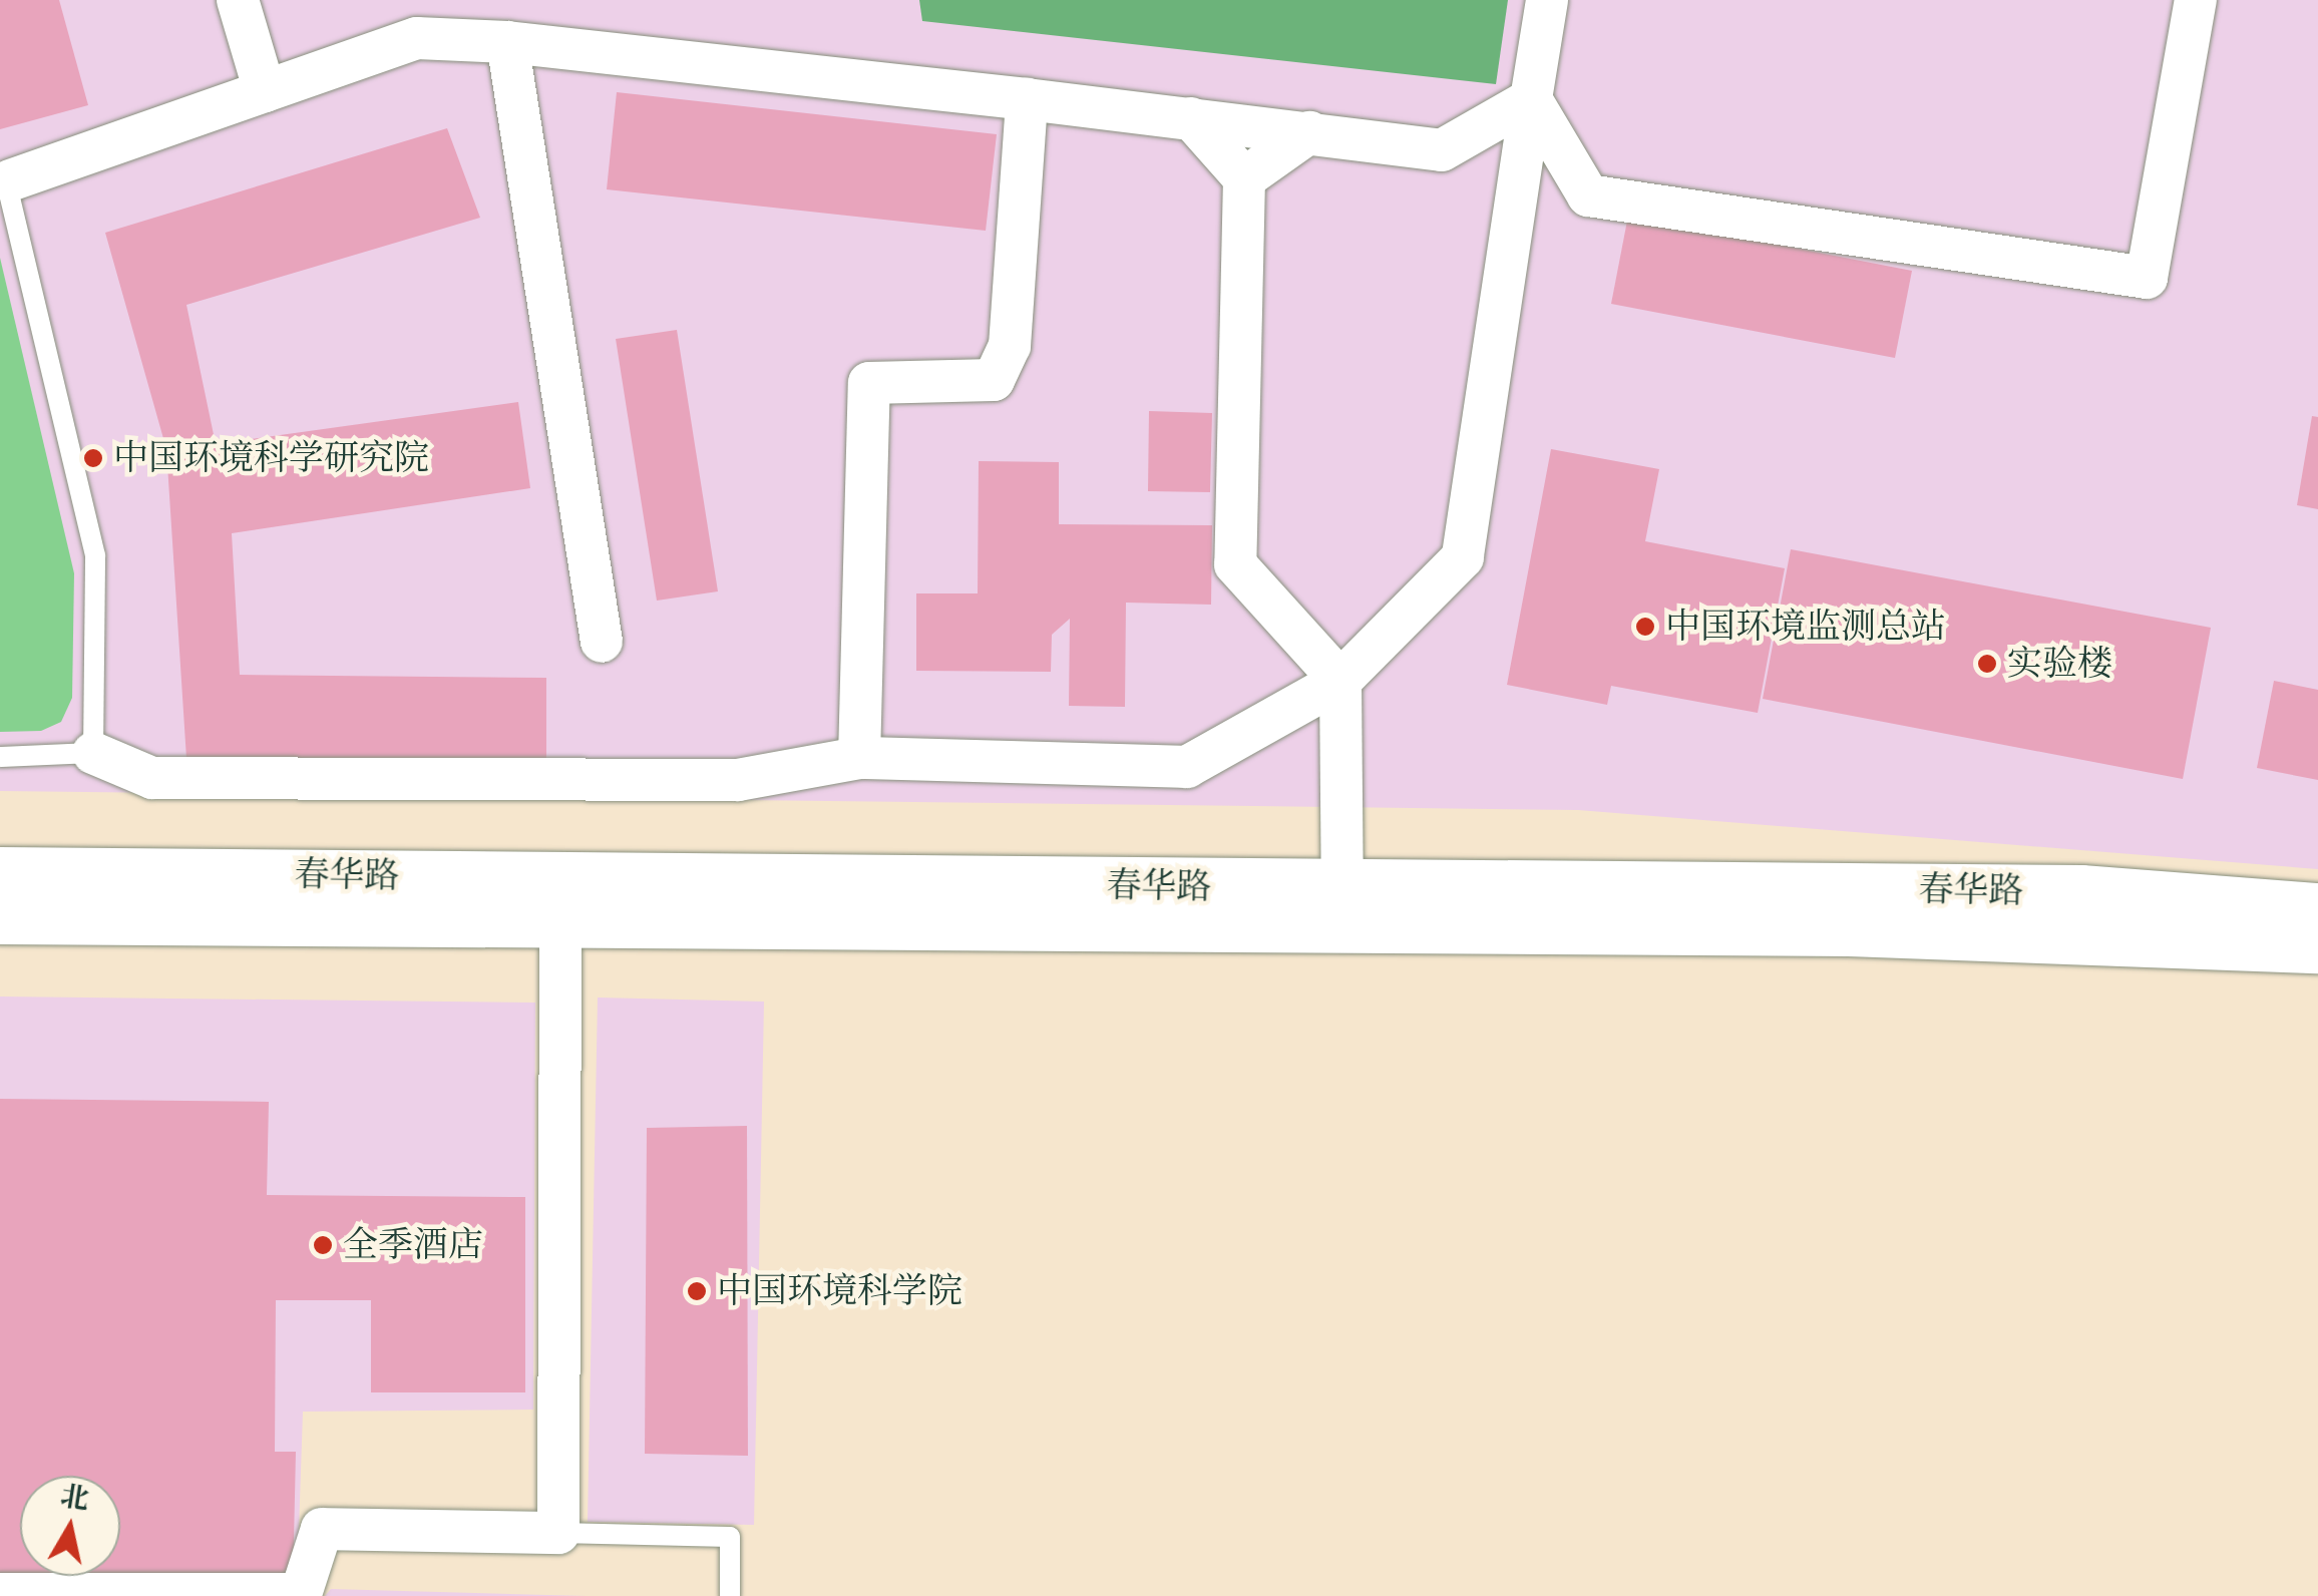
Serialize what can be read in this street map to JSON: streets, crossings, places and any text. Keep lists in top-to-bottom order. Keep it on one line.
{"streets":{"street":["春华路"]},"places":["中国环境科学研究院","中国环境监测总站","实验楼","全季酒店","中国环境科学院"],"north":"top"}
